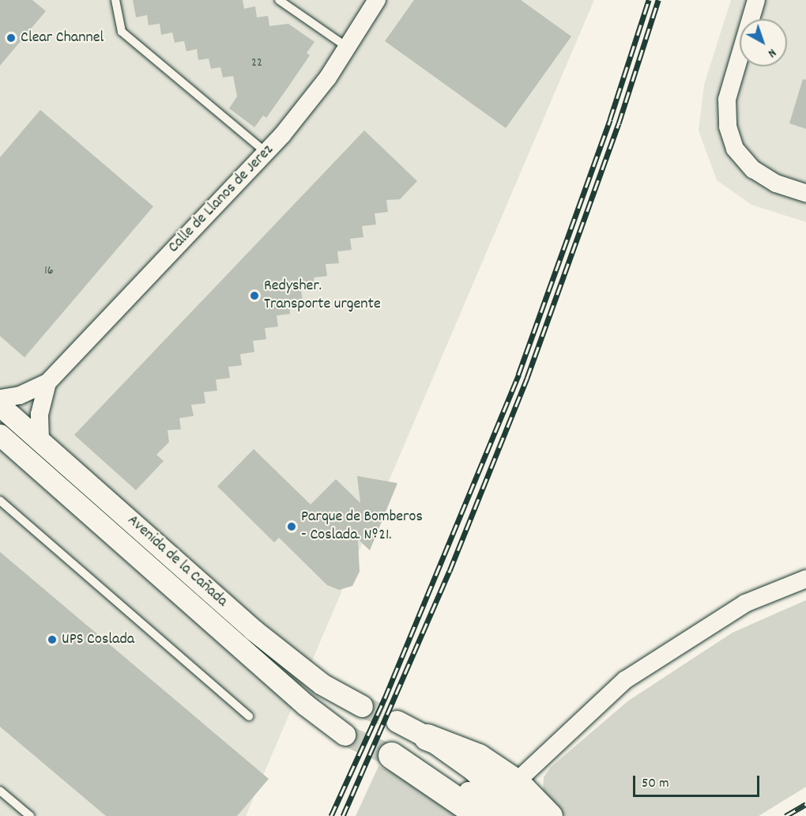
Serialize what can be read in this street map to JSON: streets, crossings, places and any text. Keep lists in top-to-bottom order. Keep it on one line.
{"streets":{"street":["Calle de Llanos de Jerez","Avenida de la Cañada"]},"crossings":[["Calle de Llanos de Jerez","Avenida de la Cañada"]],"places":["Clear Channel","Redysher. Transporte urgente","Parque de Bomberos - Coslada. Nº21.","UPS Coslada"],"house_numbers":["22","16"],"scale_bar":"50 m","north":"bottom right"}
